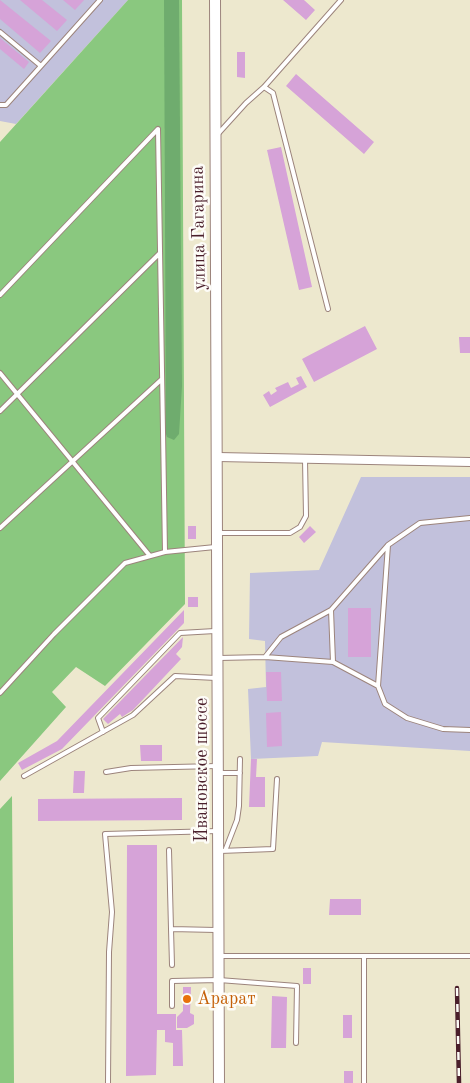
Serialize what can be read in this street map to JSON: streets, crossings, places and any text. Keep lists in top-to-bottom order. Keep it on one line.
{"streets":{"street":["улица Гагарина","Ивановское шоссе"]},"crossings":[["улица Гагарина","Ивановское шоссе"]],"places":["Арарат"]}
